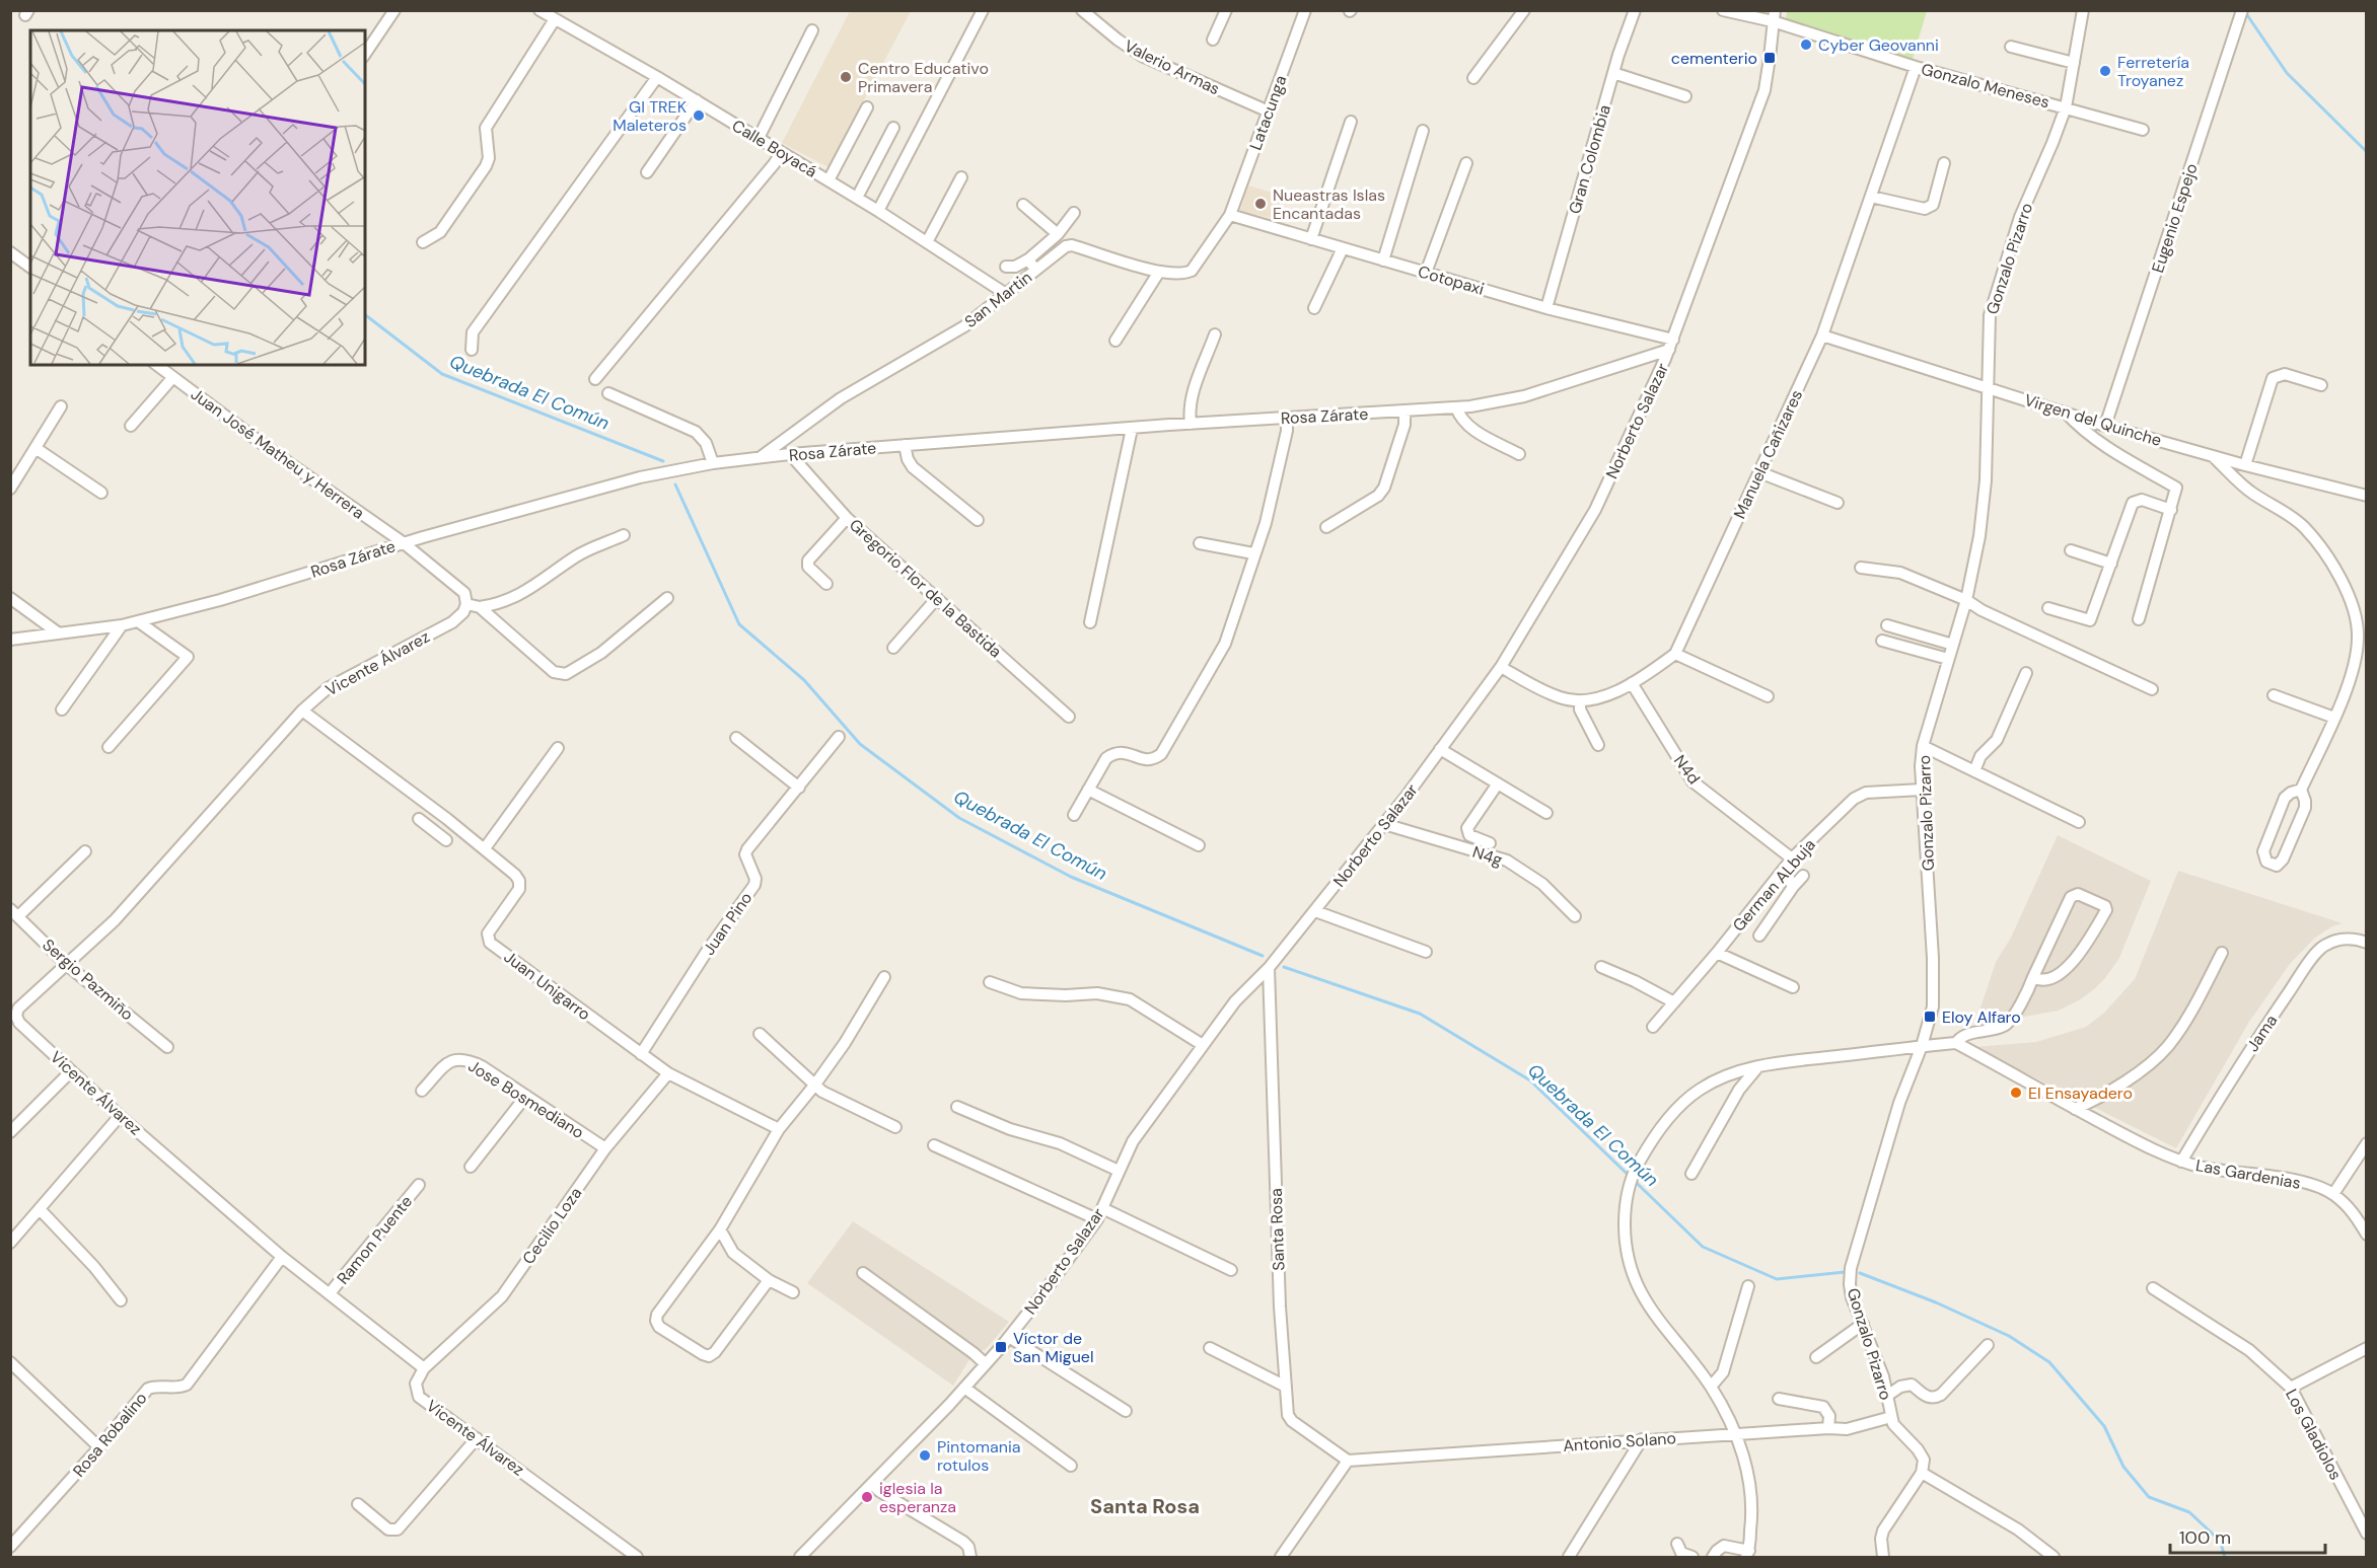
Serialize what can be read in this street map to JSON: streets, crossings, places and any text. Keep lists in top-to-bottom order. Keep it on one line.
{"streets":{"street":["Valerio Armas","Gonzalo Meneses","Latacunga","Calle Boyacá","Gran Colombia","Eugenio Espejo","Gonzalo Pizarro","Cotopaxi","San Martin","Rosa Zárate","Virgen del Quinche","Norberto Salazar","Juan José Matheu y Herrera","Manuela Cañizares","Gregorio Flor de la Bastida","Vicente Álvarez","N4d","N4g","German ALbuja","Juan Pino","Sergio Pazmiño","Juan Unigarro","Jama","Jose Bosmediano","Las Gardenias","Cecilio Loza","Santa Rosa","Ramon Puente","Rosa Robalino","Los Gladiolos","Antonio Solano"]},"crossings":[["Valerio Armas","Latacunga"],["Gonzalo Meneses","Gonzalo Pizarro"],["Gonzalo Meneses","Norberto Salazar"],["Gonzalo Meneses","Manuela Cañizares"],["Latacunga","Cotopaxi"],["Latacunga","San Martin"],["Calle Boyacá","San Martin"],["Gran Colombia","Cotopaxi"],["Eugenio Espejo","Virgen del Quinche"],["Gonzalo Pizarro","Virgen del Quinche"],["Gonzalo Pizarro","German ALbuja"],["Gonzalo Pizarro","Antonio Solano"],["Cotopaxi","San Martin"],["Cotopaxi","Rosa Zárate"],["Cotopaxi","Norberto Salazar"],["San Martin","Rosa Zárate"],["Rosa Zárate","Norberto Salazar"],["Rosa Zárate","Juan José Matheu y Herrera"],["Rosa Zárate","Gregorio Flor de la Bastida"],["Virgen del Quinche","Manuela Cañizares"],["Norberto Salazar","N4g"],["Norberto Salazar","Santa Rosa"],["Vicente Álvarez","Sergio Pazmiño"],["Vicente Álvarez","Juan Unigarro"],["Vicente Álvarez","Cecilio Loza"],["Vicente Álvarez","Ramon Puente"],["Vicente Álvarez","Rosa Robalino"],["N4d","German ALbuja"],["Juan Pino","Juan Unigarro"],["Juan Unigarro","Cecilio Loza"],["Jama","Las Gardenias"],["Jose Bosmediano","Cecilio Loza"],["Santa Rosa","Antonio Solano"]],"districts":["Santa Rosa"],"water":["Quebrada El Común"],"places":{"other":["Cyber Geovanni","Ferretería Troyanez","Centro Educativo Primavera","GI TREK Maleteros","Nueastras Islas Encantadas","El Ensayadero","Pintomania rotulos","iglesia la esperanza"],"transit":["cementerio","Eloy Alfaro","Víctor de San Miguel"]},"scale_bar":"100 m"}
